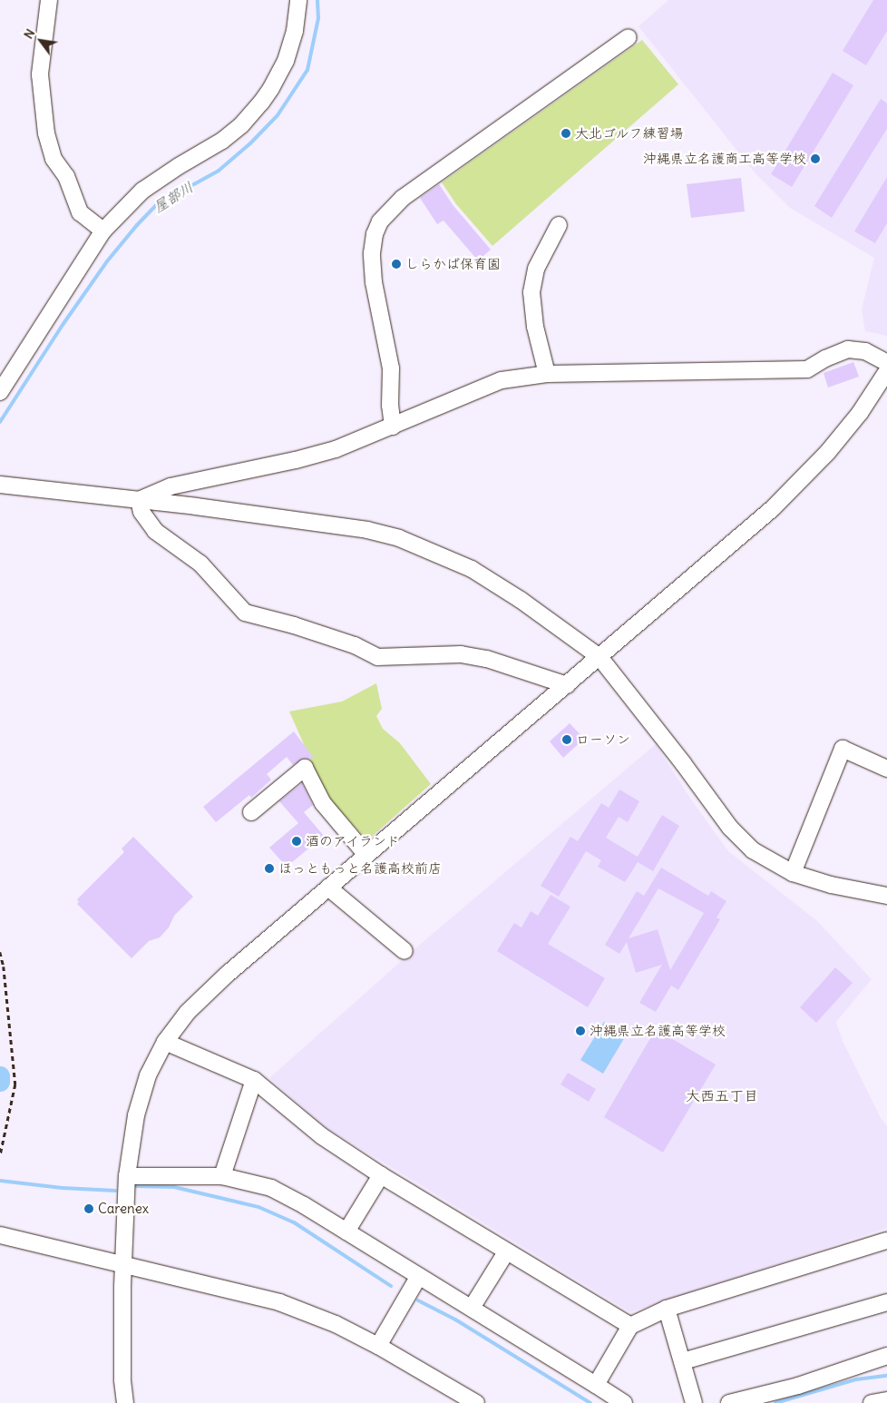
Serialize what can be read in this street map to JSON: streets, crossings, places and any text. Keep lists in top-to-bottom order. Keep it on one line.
{"districts":["大西五丁目"],"water":["屋部川"],"places":["大北ゴルフ練習場","沖縄県立名護商工高等学校","しらかば保育園","ローソン","酒のアイランド","ほっともっと名護高校前店","沖縄県立名護高等学校","Carenex"],"north":"top left"}
